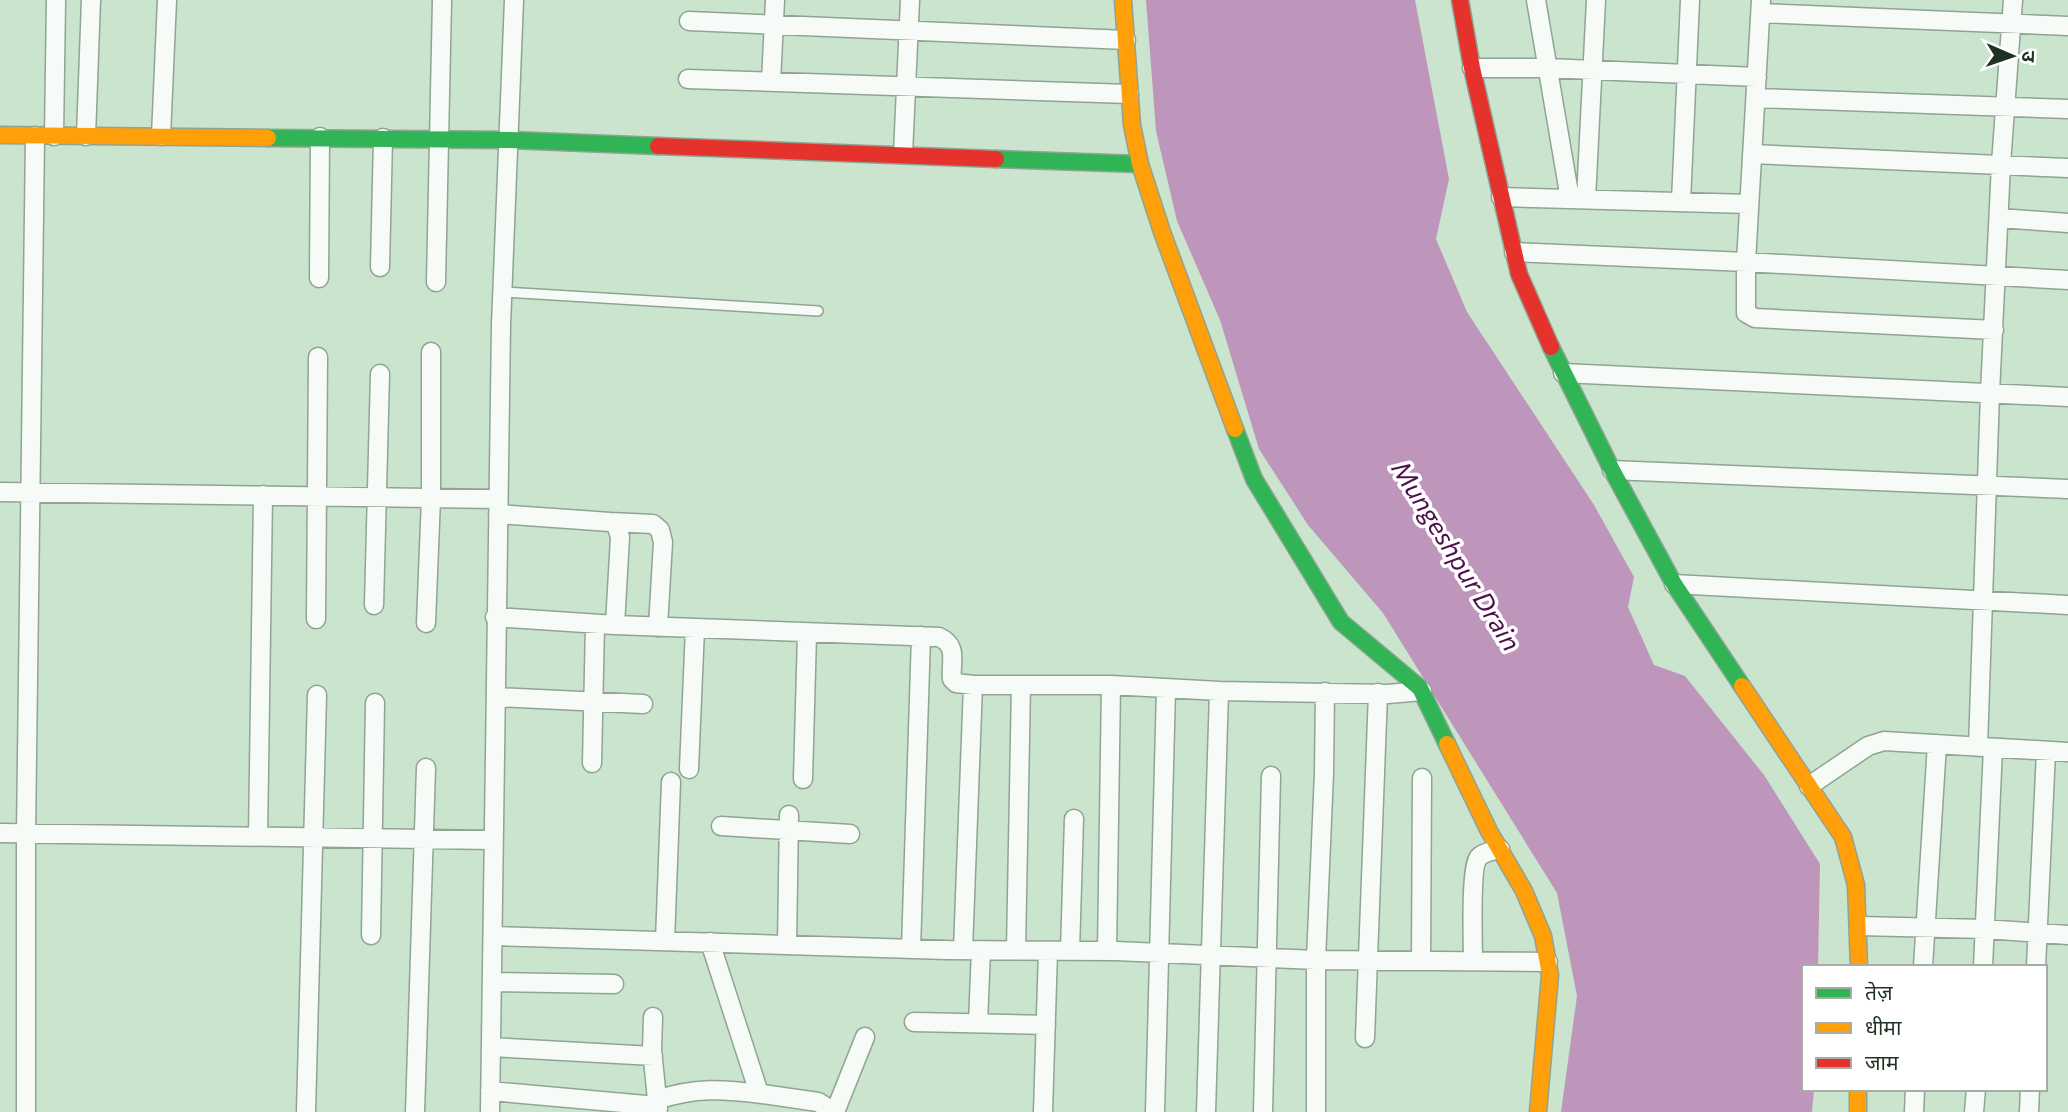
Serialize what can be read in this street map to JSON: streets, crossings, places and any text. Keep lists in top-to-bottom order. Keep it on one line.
{"water":["Mungeshpur Drain"],"legend":["तेज़","धीमा","जाम"],"north":"right"}
